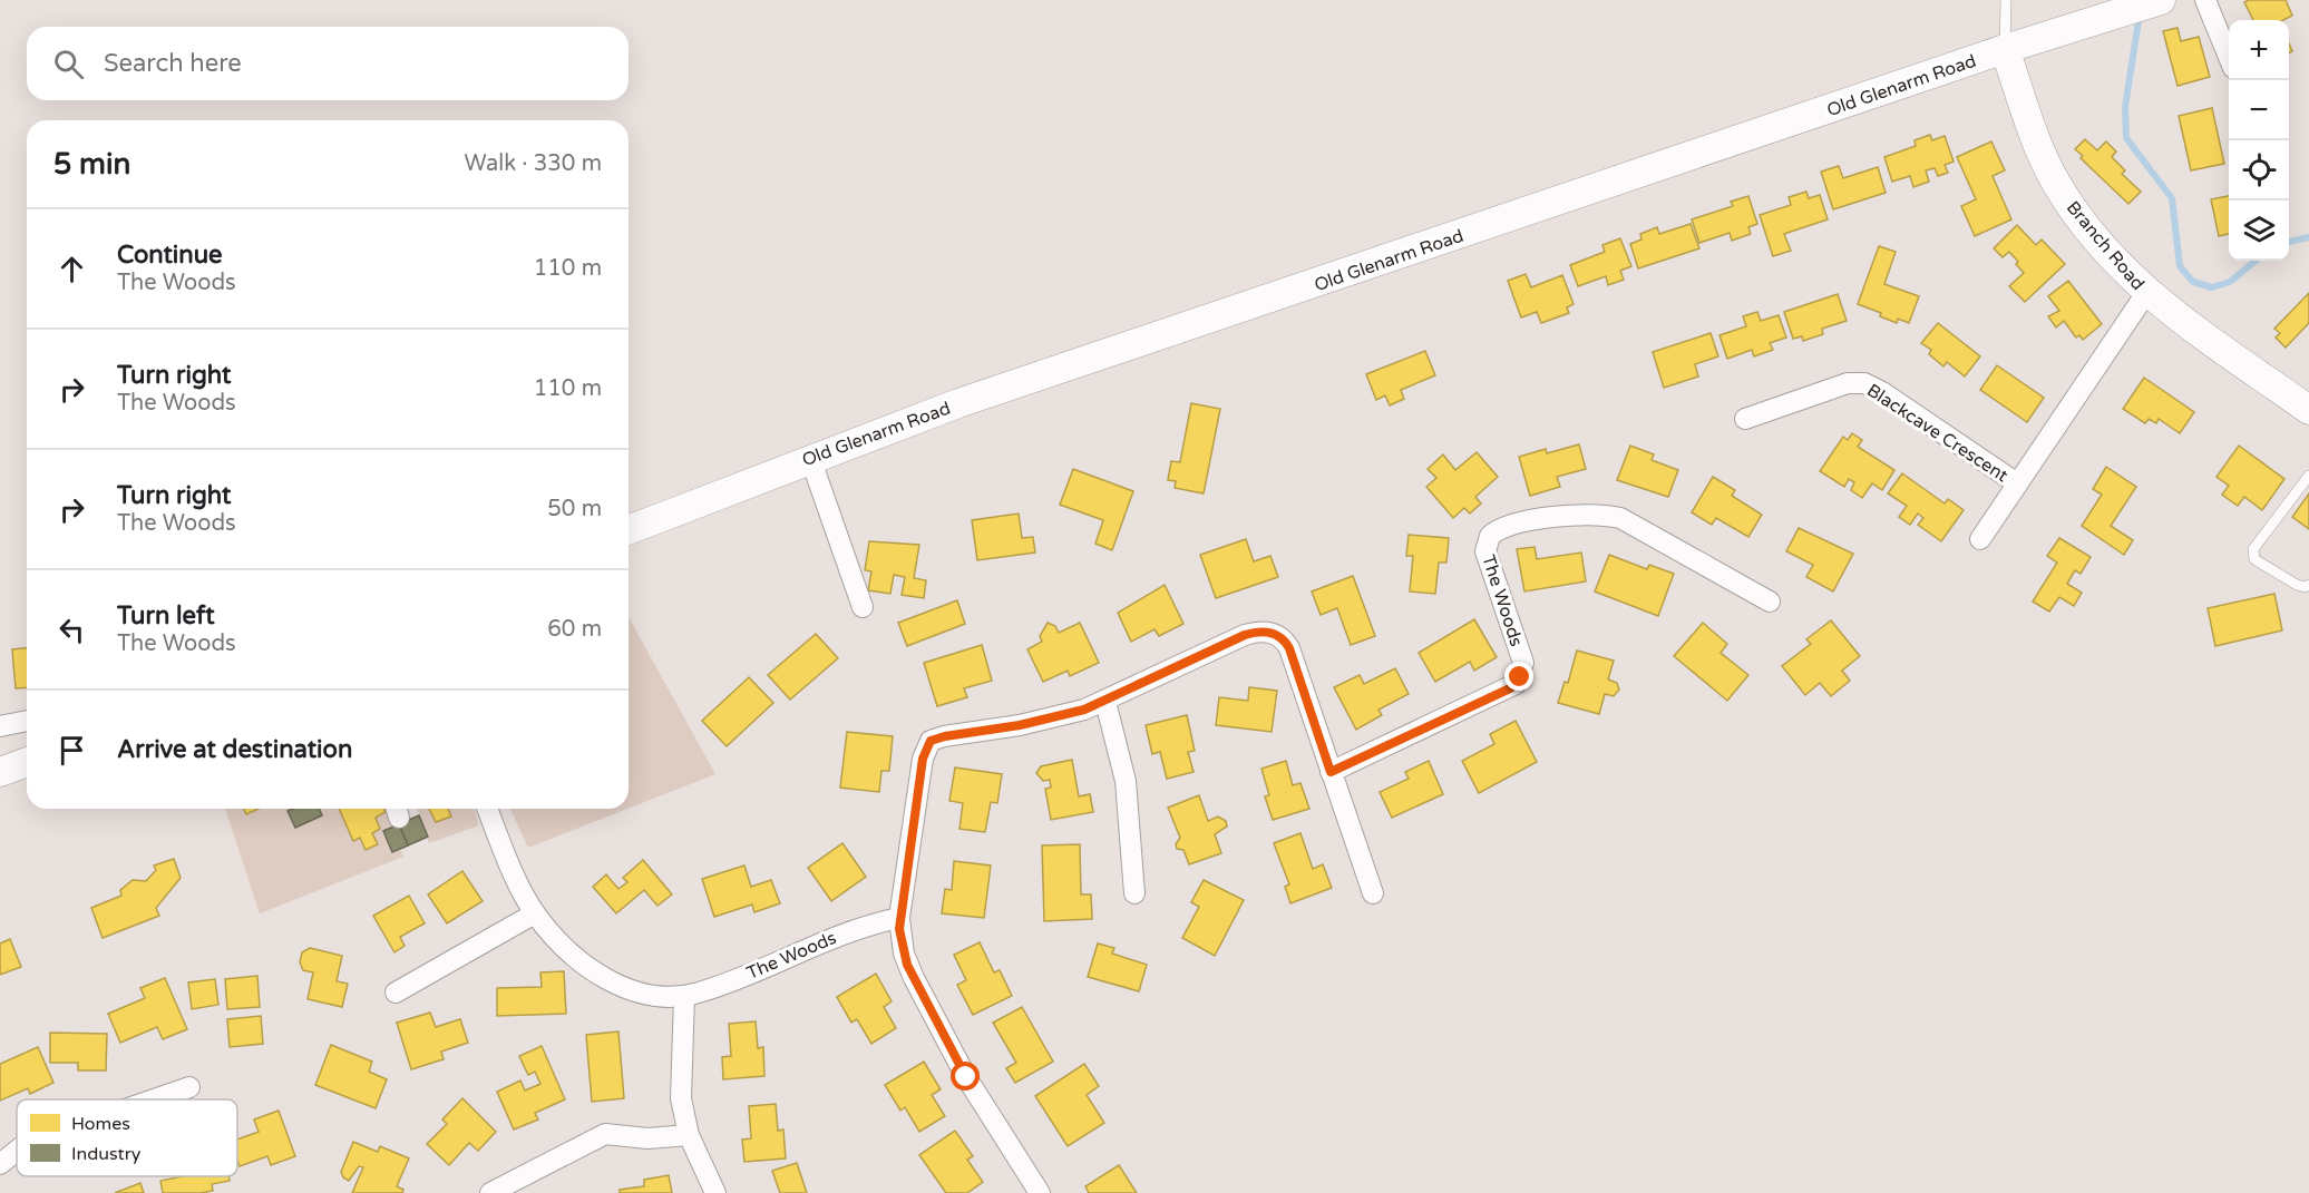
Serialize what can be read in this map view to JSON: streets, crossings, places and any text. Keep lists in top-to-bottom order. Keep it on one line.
{"streets":{"street":["Old Glenarm Road","Branch Road","Blackcave Crescent","The Woods"]},"crossings":[["Old Glenarm Road","Branch Road"],["Branch Road","Blackcave Crescent"]],"legend":["Homes","Industry"],"page":{"map_buttons":["+","−"],"search":"Search here","heading":["5 min","Walk · 330 m"],"list":[["Continue","The Woods","110 m"],["Turn right","The Woods","110 m"],["Turn right","The Woods","50 m"],["Turn left","The Woods","60 m"],"Arrive at destination"]}}
